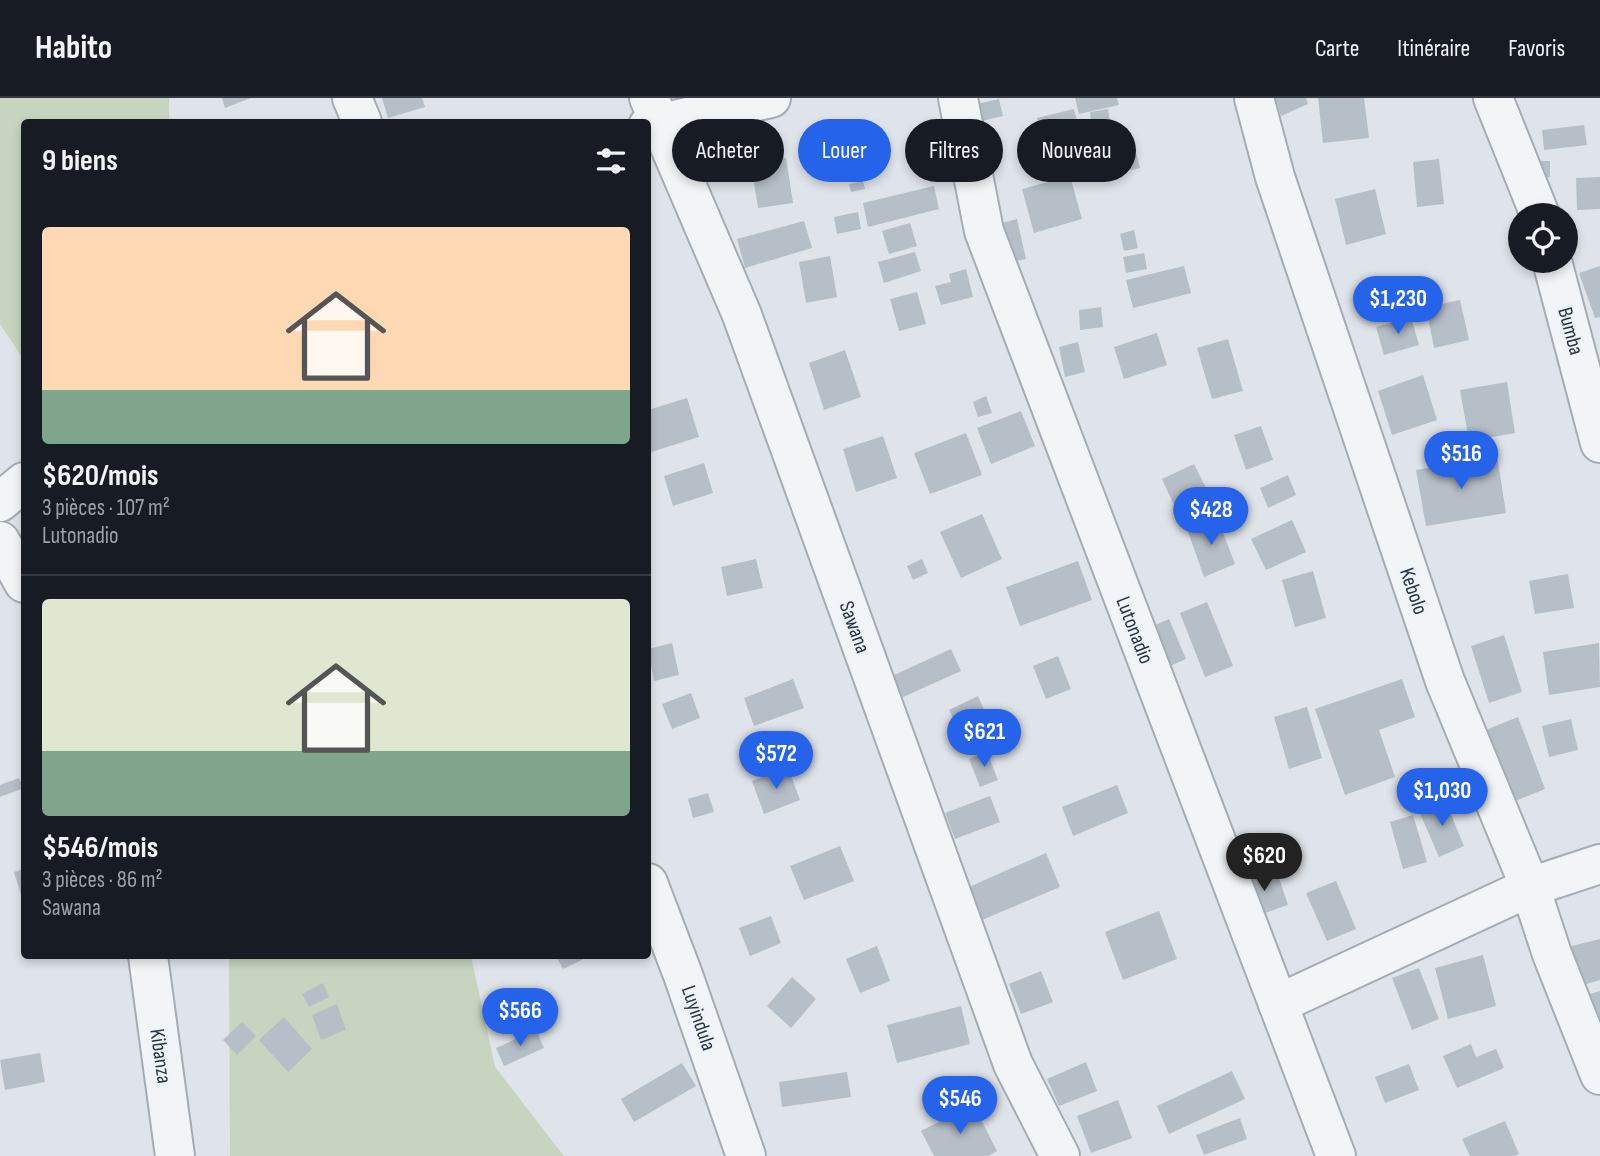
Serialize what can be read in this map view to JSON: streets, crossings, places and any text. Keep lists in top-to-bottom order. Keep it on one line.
{"streets":{"street":["Bumba","Kebolo","Sawana","Lutonadio","Luyindula","Kibanza"]},"page":{"header":"Habito","nav":["Carte","Itinéraire","Favoris"],"chip":["Acheter","Louer","Filtres","Nouveau"],"heading":"9 biens","list":[{"name":"$620/mois","note":"3 pièces · 107 m² · Lutonadio"},{"name":"$546/mois","note":"3 pièces · 86 m² · Sawana"}],"price":["$1,230","$516","$428","$621","$572","$1,030","$620","$566","$546"]}}
